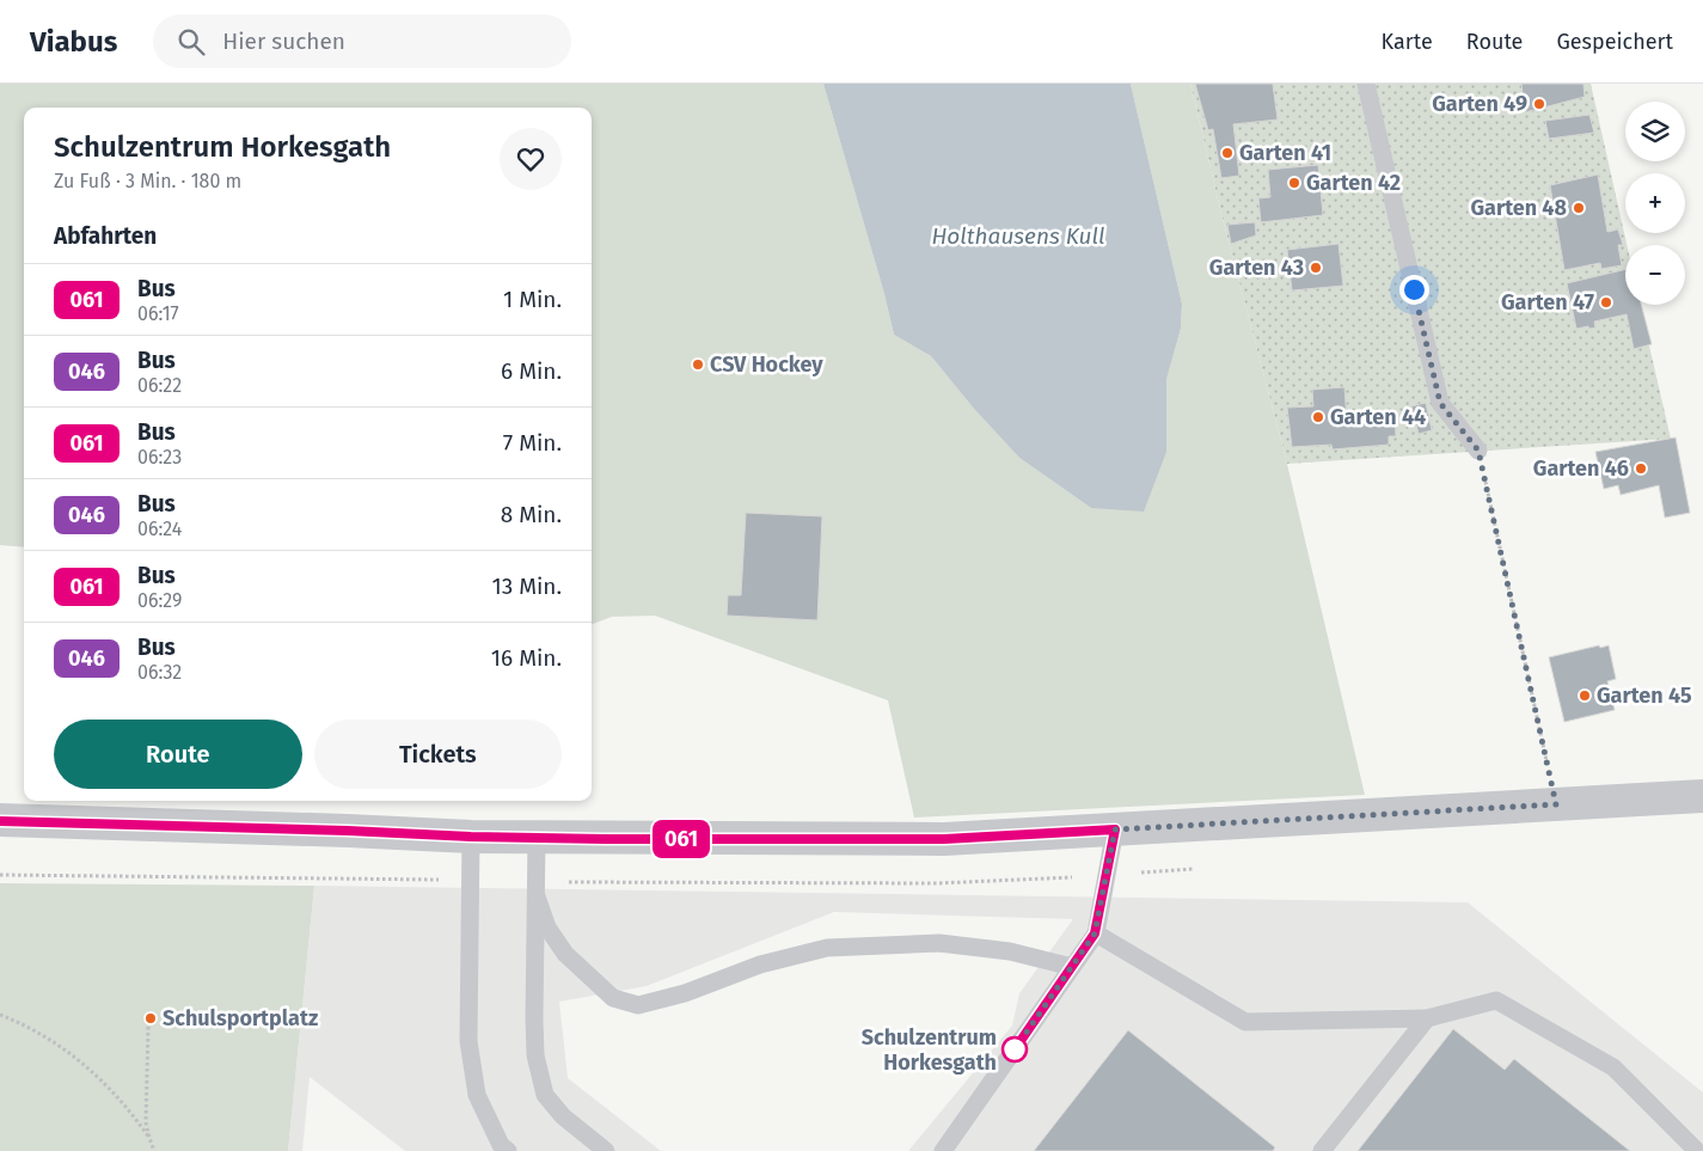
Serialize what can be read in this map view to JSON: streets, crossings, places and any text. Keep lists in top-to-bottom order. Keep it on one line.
{"water":["Holthausens Kull"],"places":["Garten 49","Garten 41","Garten 42","Garten 48","Garten 43","Garten 47","CSV Hockey","Garten 44","Garten 46","Garten 45","Schulsportplatz","Schulzentrum Horkesgath"],"lines":["bus line 061"],"page":{"header":"Viabus","search":"Hier suchen","nav":["Karte","Route","Gespeichert"],"on_map":"061","map_buttons":["+","−"],"heading":[["Schulzentrum Horkesgath","Zu Fuß · 3 Min. · 180 m"],"Abfahrten"],"list":[{"mark":"061","name":"Bus","note":"06:17","value":"1 Min."},{"mark":"046","name":"Bus","note":"06:22","value":"6 Min."},{"mark":"061","name":"Bus","note":"06:23","value":"7 Min."},{"mark":"046","name":"Bus","note":"06:24","value":"8 Min."},{"mark":"061","name":"Bus","note":"06:29","value":"13 Min."},{"mark":"046","name":"Bus","note":"06:32","value":"16 Min."}],"buttons":["Route","Tickets"]}}
